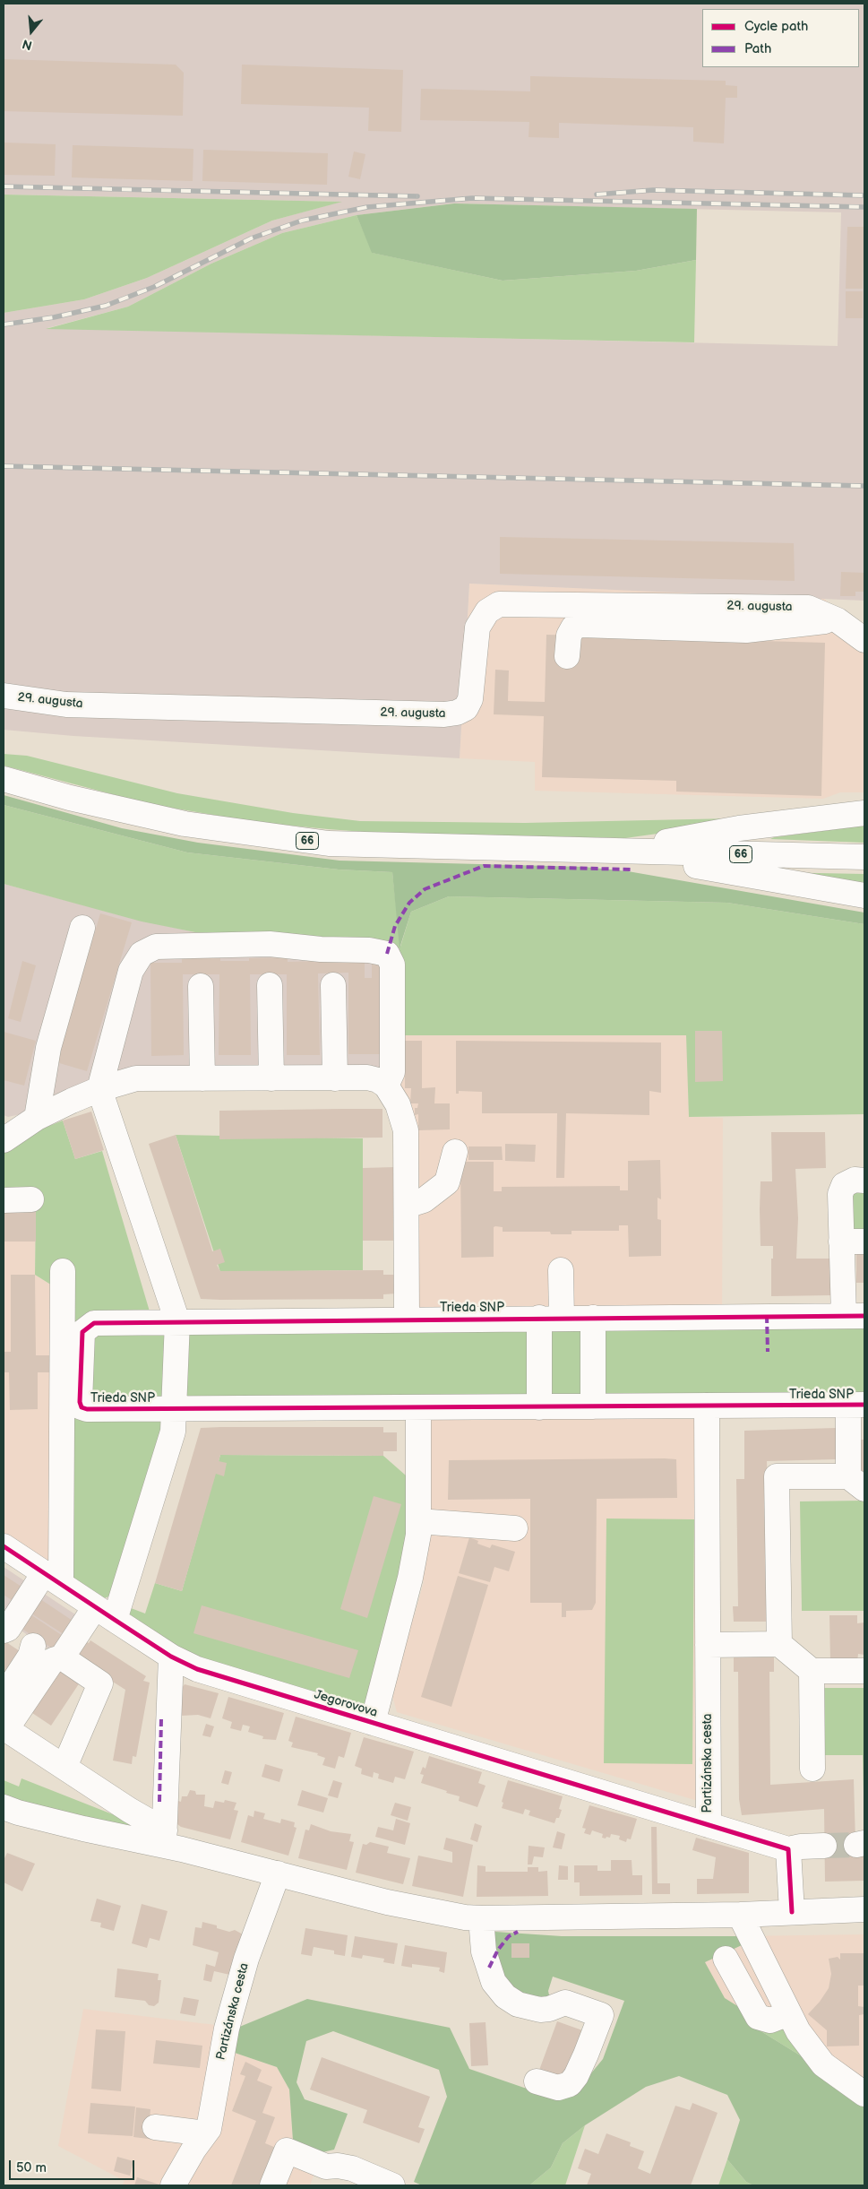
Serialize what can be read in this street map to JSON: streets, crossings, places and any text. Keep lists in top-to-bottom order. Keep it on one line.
{"streets":{"street":["29. augusta","66","Trieda SNP","Jegorovova","Partizánska cesta"]},"crossings":[["Jegorovova","Partizánska cesta"]],"legend":["Cycle path","Path"],"scale_bar":"50 m","north":"bottom"}
